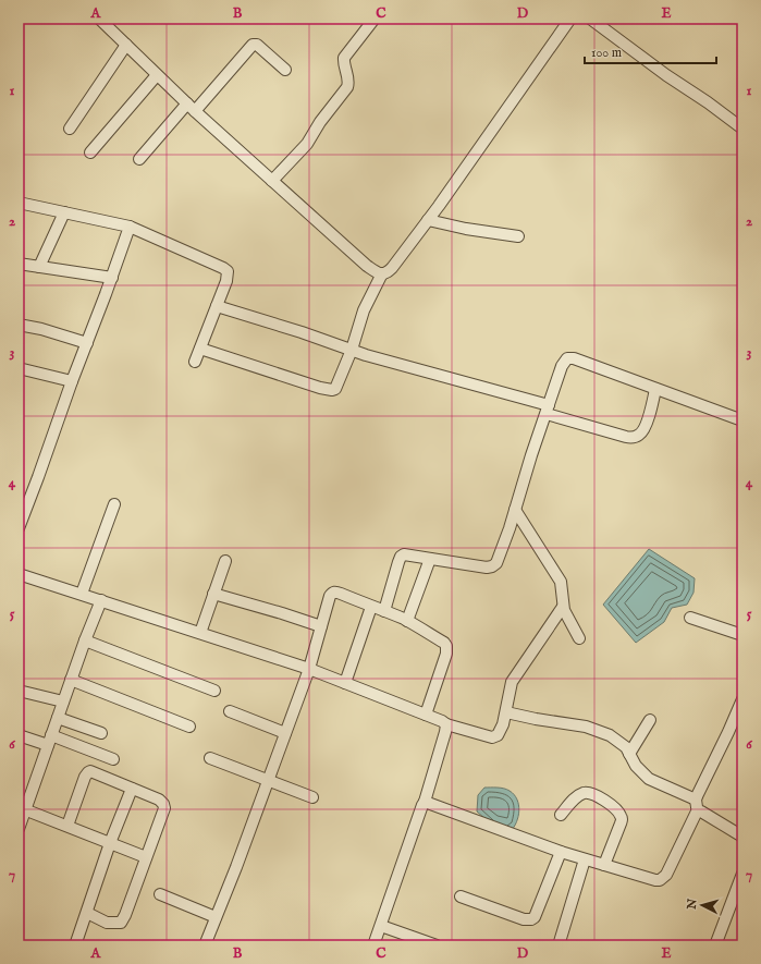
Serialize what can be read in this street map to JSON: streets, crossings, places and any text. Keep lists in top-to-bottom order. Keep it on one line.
{"scale_bar":"100 m","north":"left","grid":{"columns":["A","B","C","D","E"],"rows":["1","2","3","4","5","6","7"]}}
